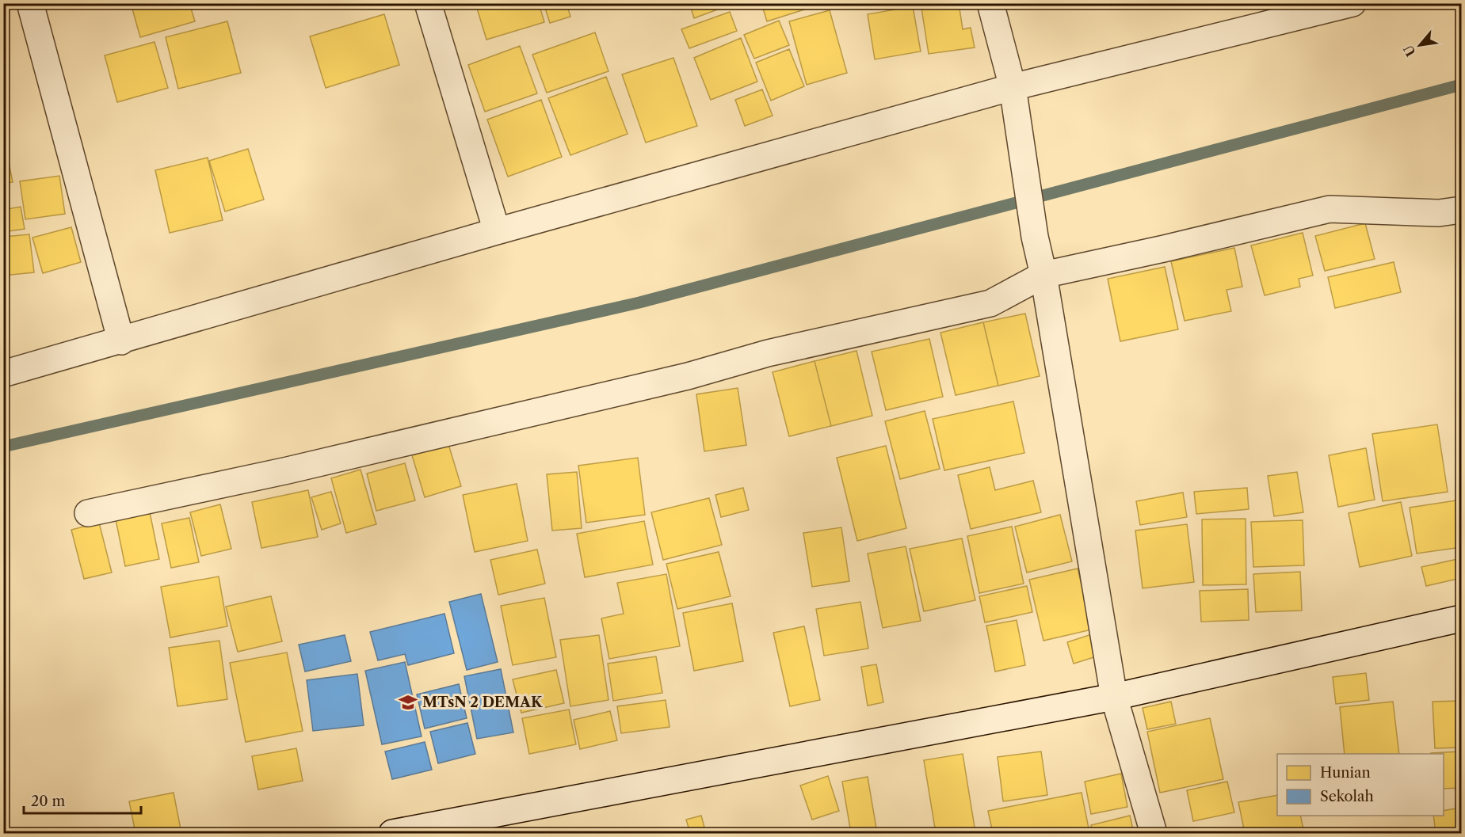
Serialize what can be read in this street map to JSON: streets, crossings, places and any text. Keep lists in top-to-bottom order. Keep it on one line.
{"places":{"school or university":["MTsN 2 DEMAK"]},"legend":["Hunian","Sekolah"],"scale_bar":"20 m","north":"bottom left"}
